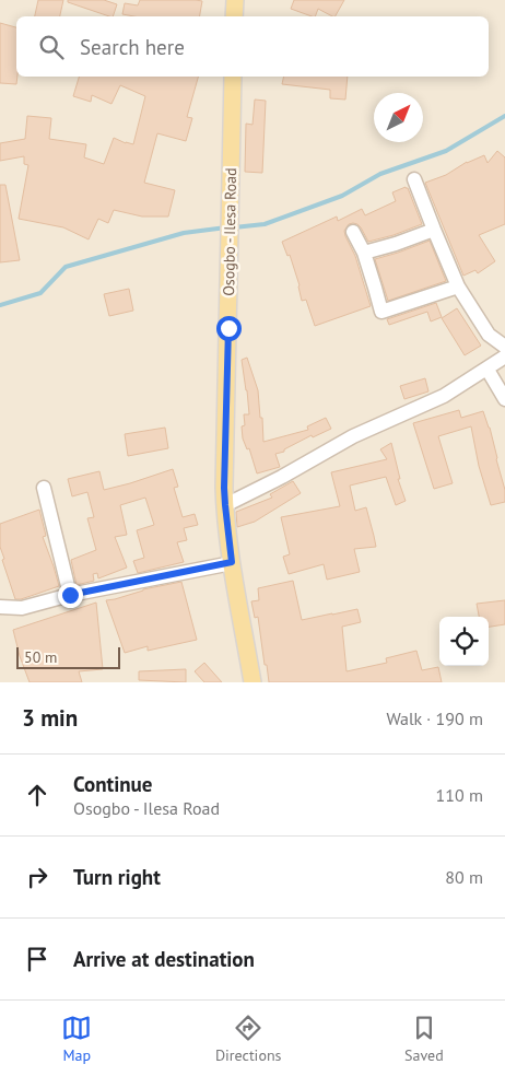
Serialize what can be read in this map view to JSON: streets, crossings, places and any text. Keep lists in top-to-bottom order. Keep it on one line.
{"streets":{"main road":["Osogbo - Ilesa Road"]},"scale_bar":"50 m","north":"top right","page":{"search":"Search here","scale":"50 m","heading":["3 min","Walk · 190 m"],"list":[["Continue","Osogbo - Ilesa Road","110 m"],["Turn right","80 m"],"Arrive at destination"],"nav":["Map","Directions","Saved"]}}
